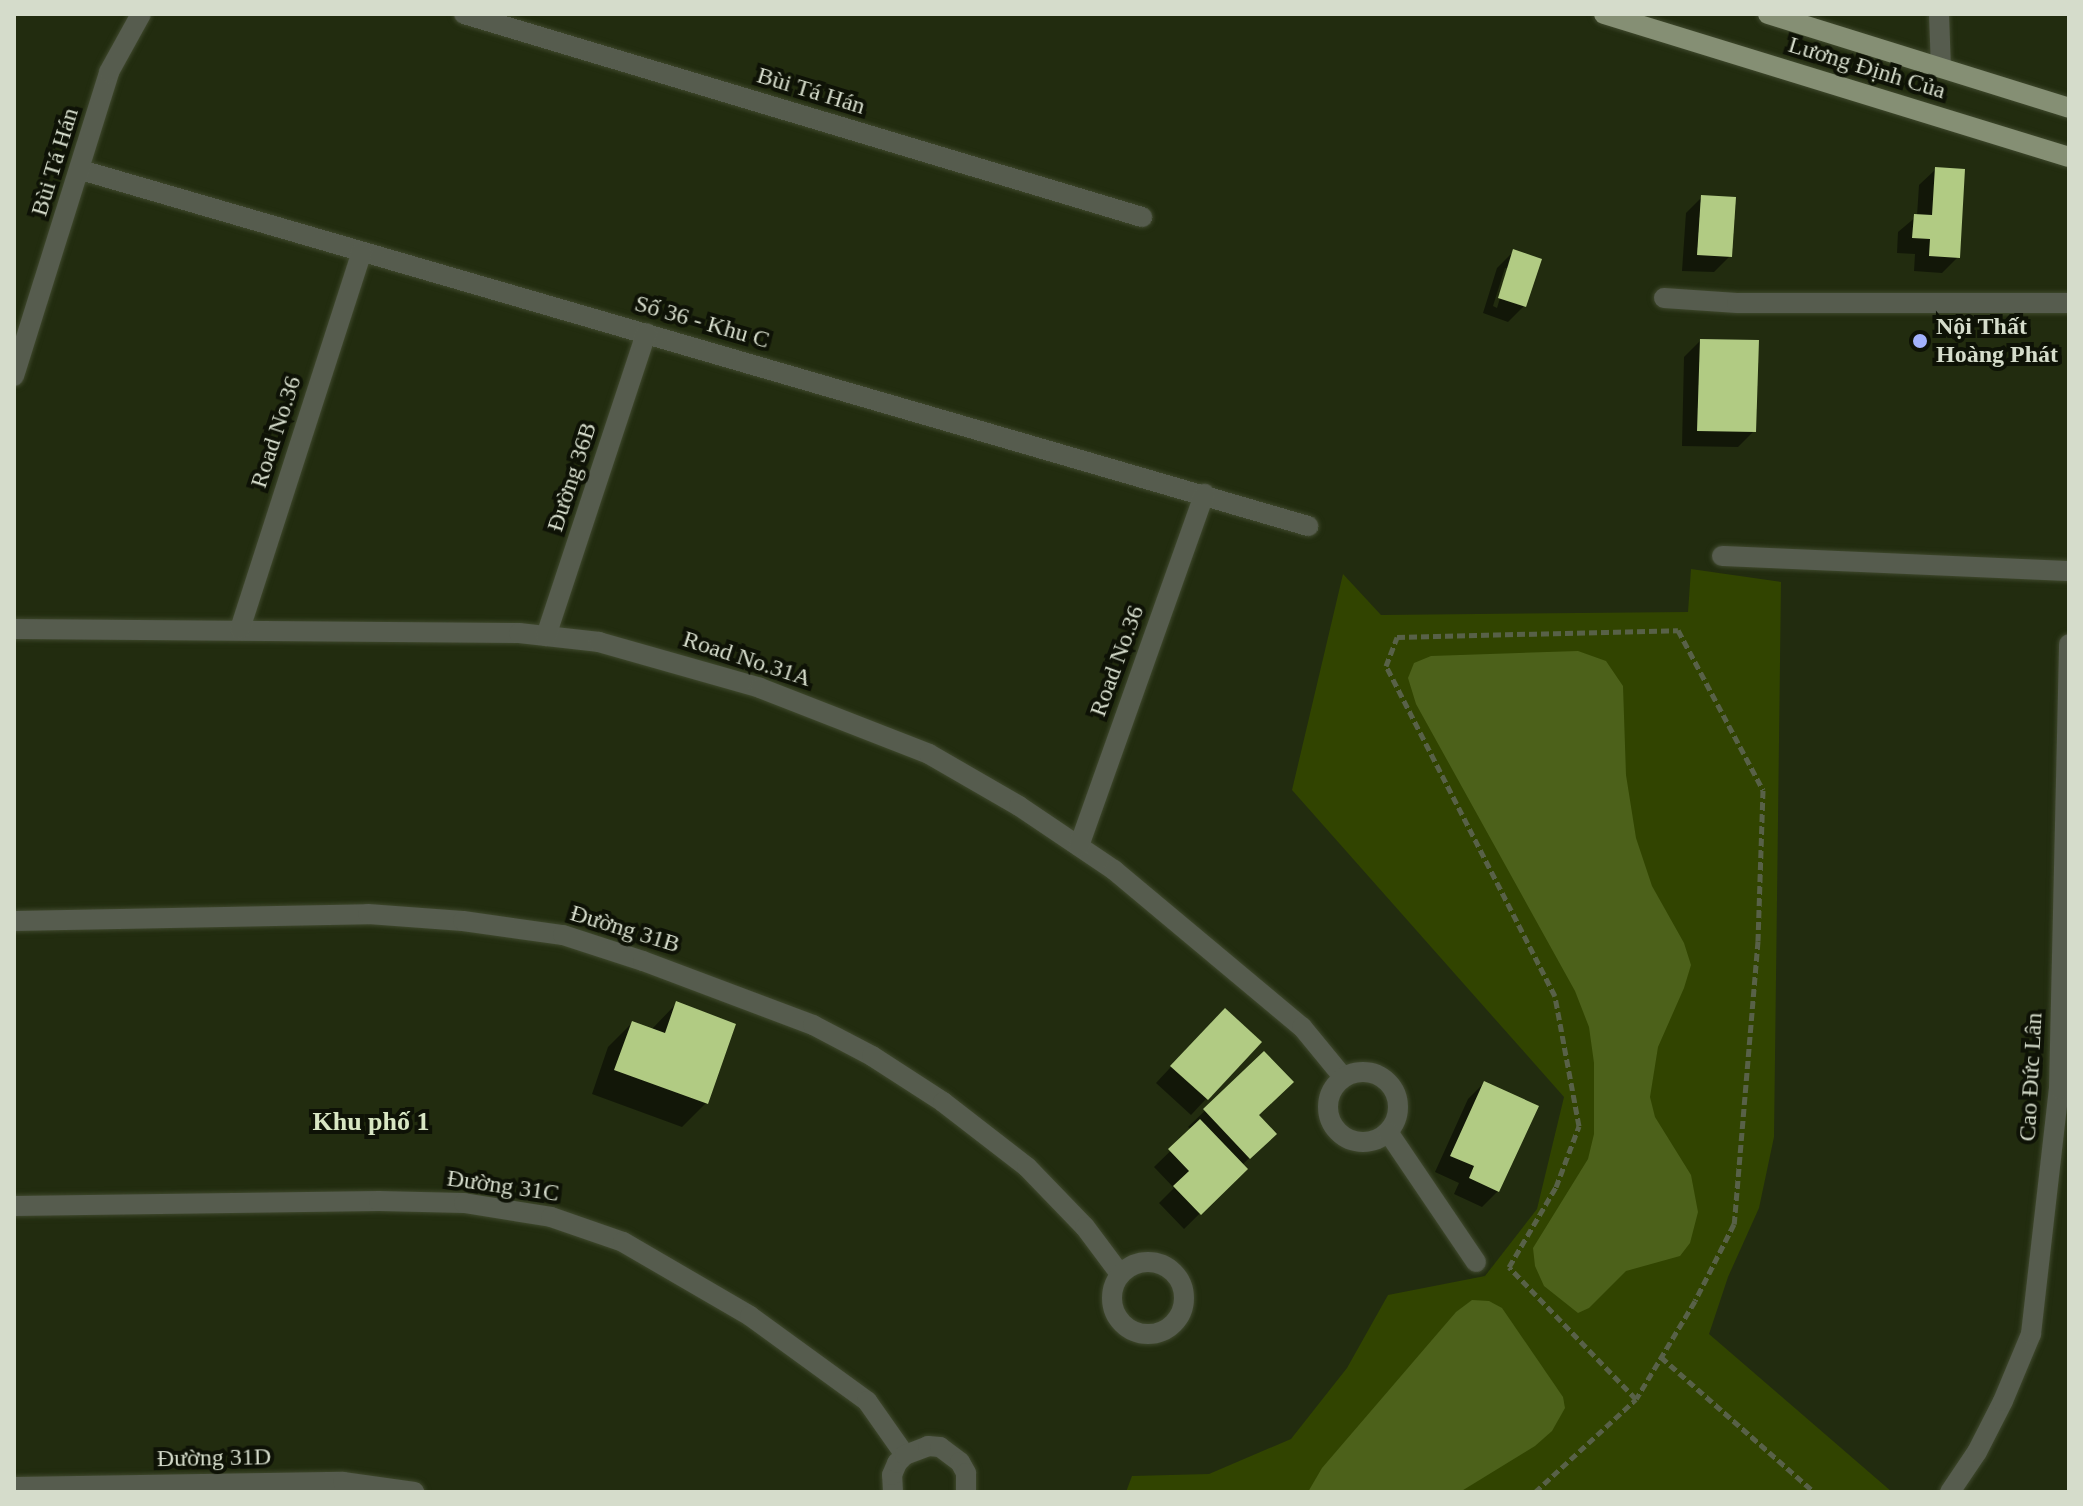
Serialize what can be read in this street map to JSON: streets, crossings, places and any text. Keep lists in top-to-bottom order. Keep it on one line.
{"streets":{"main road":["Lương Định Của"],"street":["Bùi Tá Hán","Số 36 - Khu C","Road No.36","Đường 36B","Road No.31A","Đường 31B","Cao Đức Lân","Đường 31C","Đường 31D"]},"crossings":[["Bùi Tá Hán","Số 36 - Khu C"],["Số 36 - Khu C","Road No.36"],["Số 36 - Khu C","Đường 36B"],["Road No.36","Road No.31A"],["Đường 36B","Road No.31A"]],"districts":["Khu phố 1"],"places":["Nội Thất Hoàng Phát"]}
